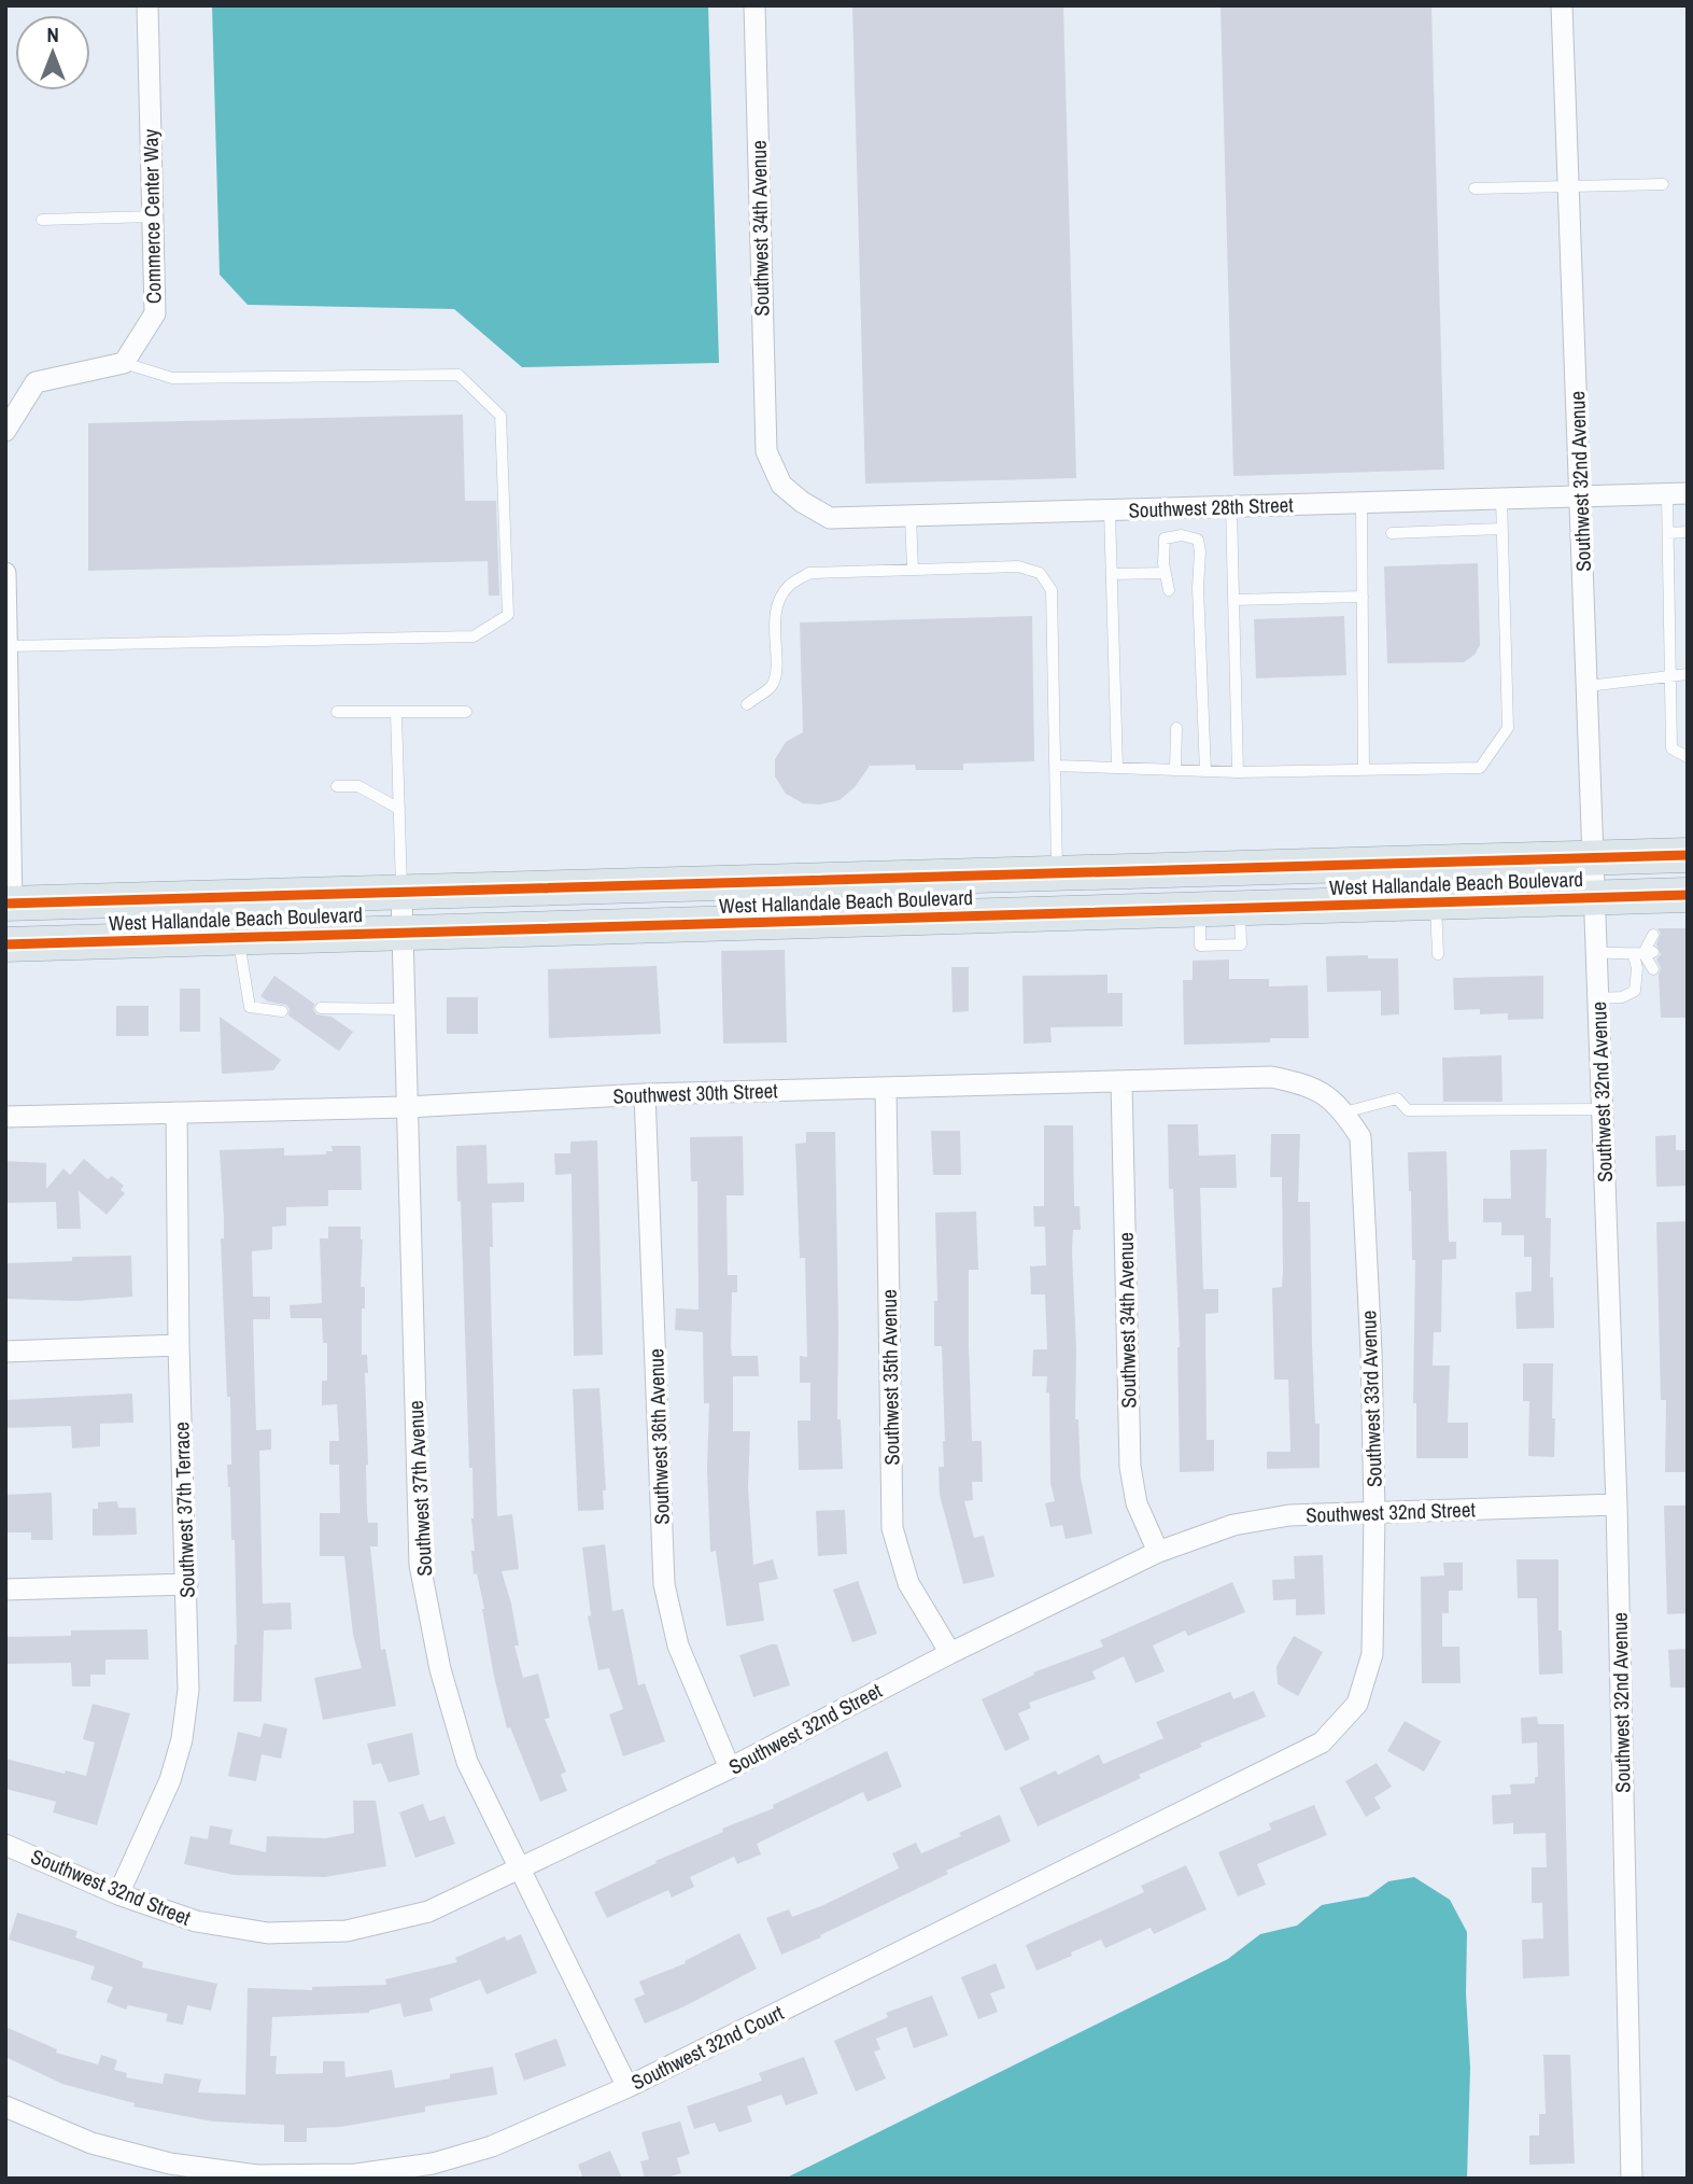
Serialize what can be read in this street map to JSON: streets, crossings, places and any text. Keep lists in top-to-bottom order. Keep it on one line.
{"streets":{"main road":["West Hallandale Beach Boulevard"],"street":["Commerce Center Way","Southwest 34th Avenue","Southwest 32nd Avenue","Southwest 28th Street","Southwest 30th Street","Southwest 35th Avenue","Southwest 33rd Avenue","Southwest 36th Avenue","Southwest 37th Avenue","Southwest 37th Terrace","Southwest 32nd Street","Southwest 32nd Court"]},"crossings":[["Southwest 34th Avenue","Southwest 28th Street"],["Southwest 34th Avenue","Southwest 30th Street"],["Southwest 34th Avenue","Southwest 32nd Street"],["Southwest 32nd Avenue","Southwest 28th Street"],["Southwest 32nd Avenue","West Hallandale Beach Boulevard"],["Southwest 32nd Avenue","Southwest 32nd Street"],["West Hallandale Beach Boulevard","Southwest 37th Avenue"],["Southwest 30th Street","Southwest 35th Avenue"],["Southwest 30th Street","Southwest 33rd Avenue"],["Southwest 30th Street","Southwest 36th Avenue"],["Southwest 30th Street","Southwest 37th Avenue"],["Southwest 30th Street","Southwest 37th Terrace"],["Southwest 35th Avenue","Southwest 32nd Street"],["Southwest 33rd Avenue","Southwest 32nd Street"],["Southwest 33rd Avenue","Southwest 32nd Court"],["Southwest 36th Avenue","Southwest 32nd Street"],["Southwest 37th Avenue","Southwest 32nd Street"],["Southwest 37th Avenue","Southwest 32nd Court"],["Southwest 37th Terrace","Southwest 32nd Street"]],"north":"top"}
